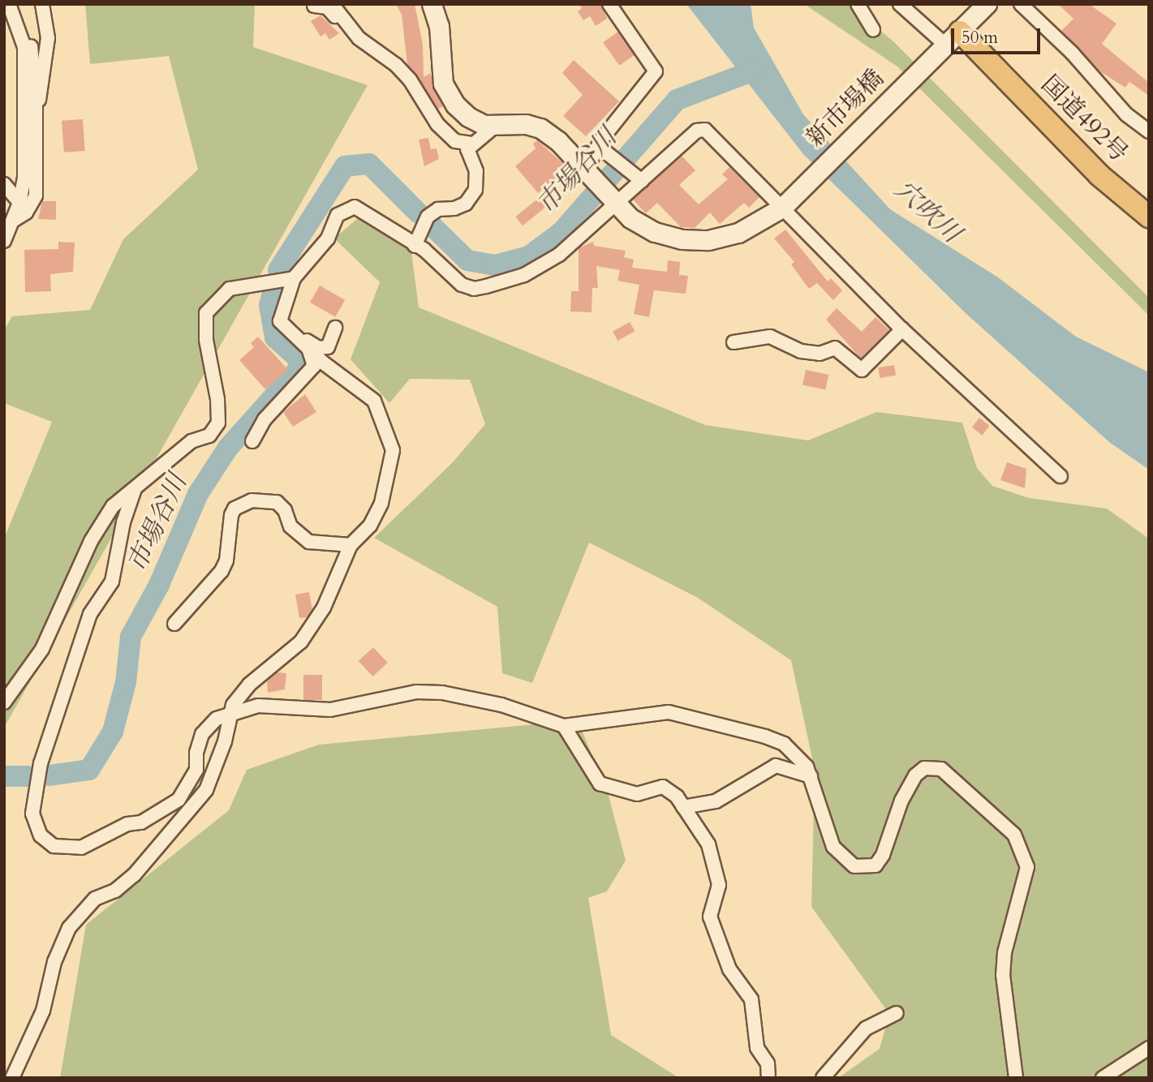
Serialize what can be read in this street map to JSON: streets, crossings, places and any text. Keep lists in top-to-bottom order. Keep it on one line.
{"streets":{"highway":["国道492号"],"main road":["新市場橋"]},"crossings":[["新市場橋","国道492号"]],"water":["市場谷川","穴吹川"],"scale_bar":"50 m"}
